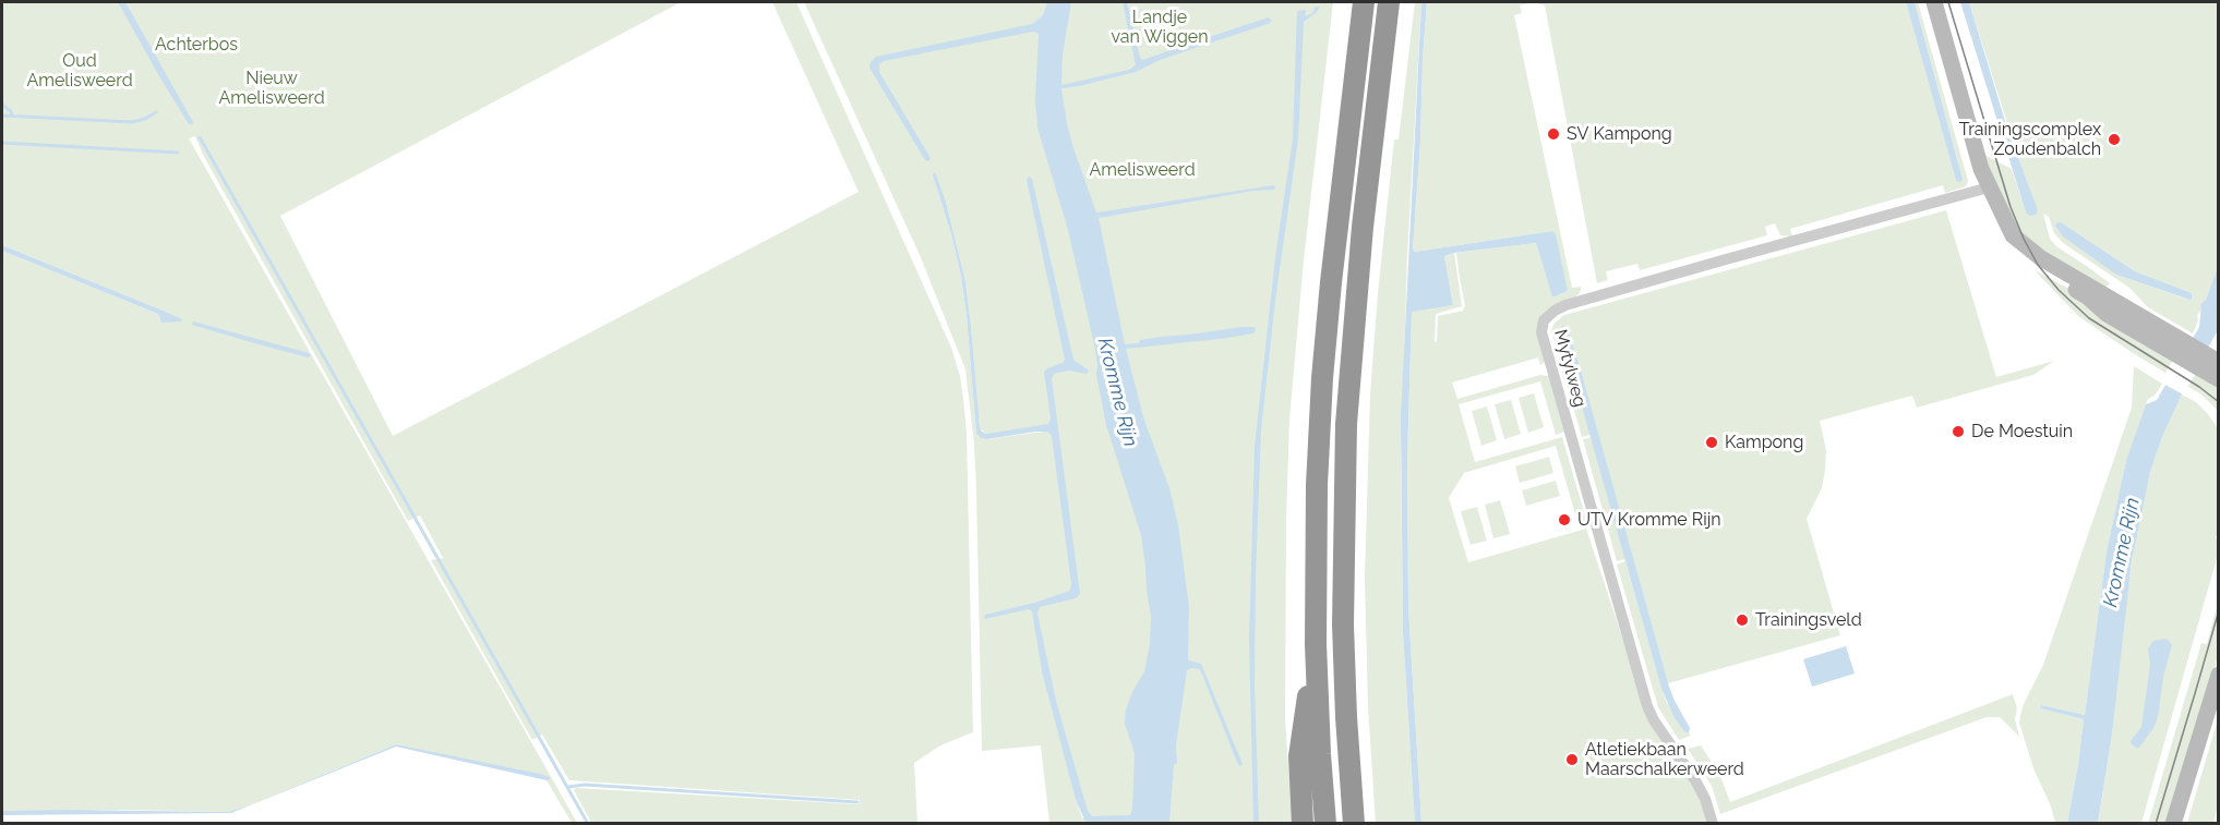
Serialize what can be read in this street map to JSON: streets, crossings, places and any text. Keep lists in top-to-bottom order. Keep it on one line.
{"streets":{"street":["Mytylweg"]},"water":["Kromme Rijn"],"parks":["Landje van Wiggen","Achterbos","Oud Amelisweerd","Nieuw Amelisweerd","Amelisweerd"],"places":["SV Kampong","Trainingscomplex Zoudenbalch","De Moestuin","Kampong","UTV Kromme Rijn","Trainingsveld","Atletiekbaan Maarschalkerweerd"]}
